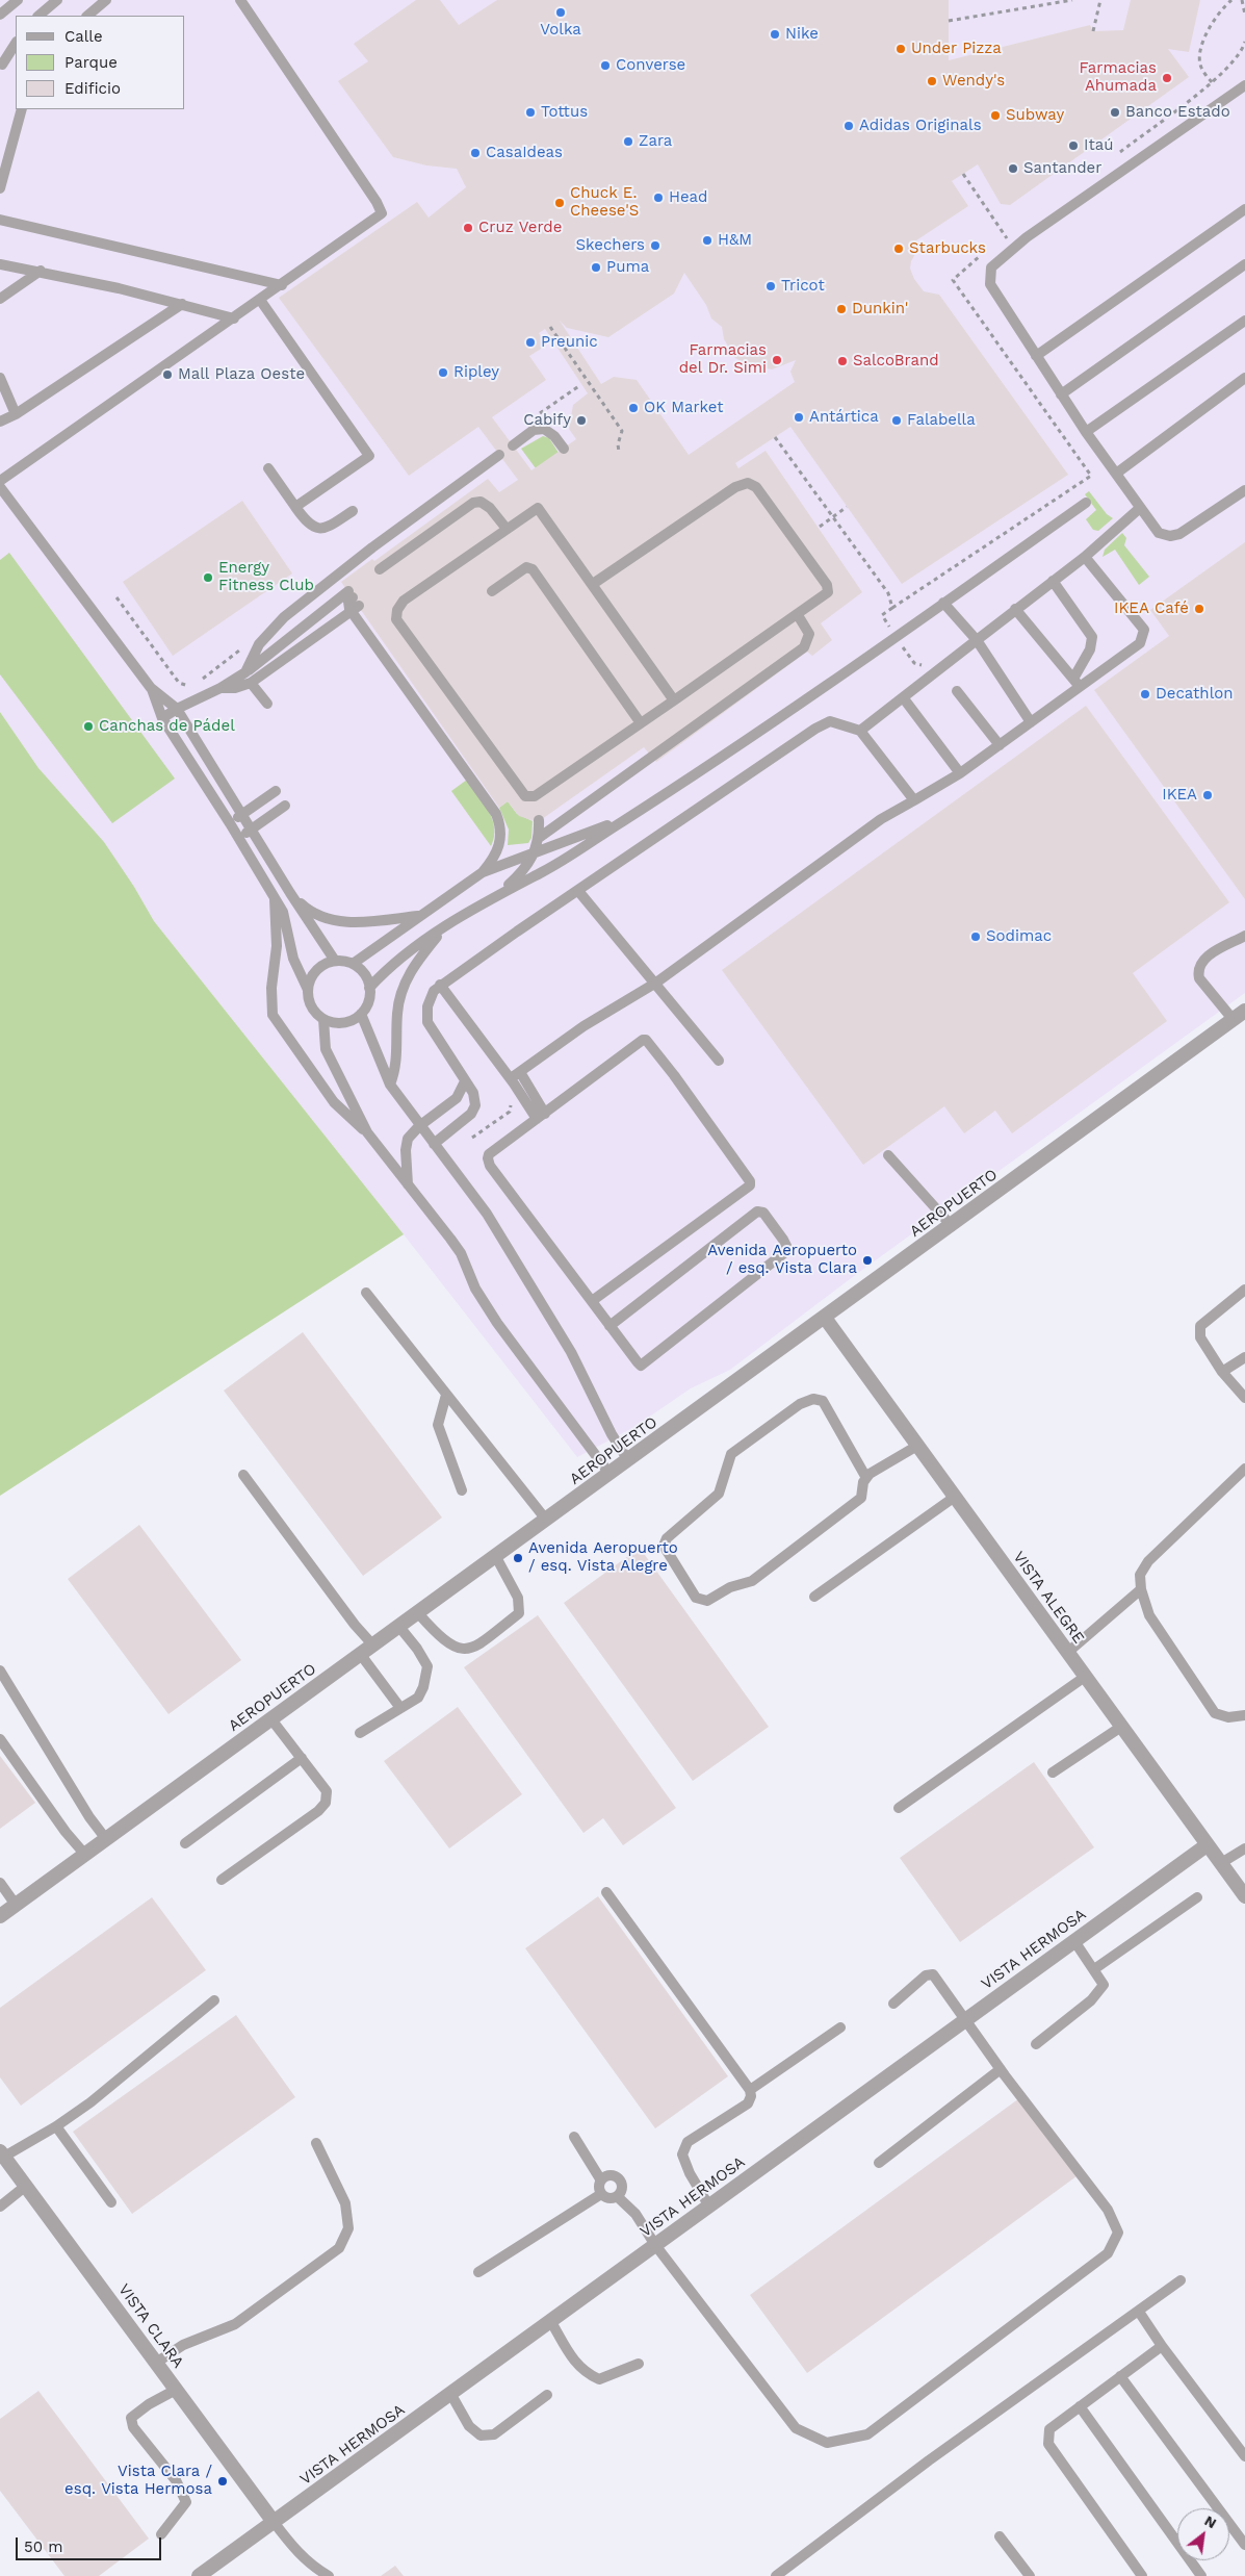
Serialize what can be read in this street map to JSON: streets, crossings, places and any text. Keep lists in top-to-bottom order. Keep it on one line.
{"streets":{"street":["AEROPUERTO","VISTA ALEGRE","VISTA HERMOSA","VISTA CLARA"]},"crossings":[["AEROPUERTO","VISTA ALEGRE"],["VISTA ALEGRE","VISTA HERMOSA"],["VISTA HERMOSA","VISTA CLARA"]],"places":["Volka","Nike","Under Pizza","Converse","Farmacias Ahumada","Wendy's","Tottus","Banco Estado","Subway","Adidas Originals","Zara","Itaú","CasaIdeas","Santander","Head","Chuck E. Cheese'S","Cruz Verde","H&M","Skechers","Starbucks","Puma","Tricot","Dunkin'","Preunic","Farmacias del Dr. Simi","SalcoBrand","Ripley","Mall Plaza Oeste","OK Market","Antártica","Cabify","Falabella","Energy Fitness Club","IKEA Café","Decathlon","Canchas de Pádel","IKEA","Sodimac","Avenida Aeropuerto / esq. Vista Clara","Avenida Aeropuerto / esq. Vista Alegre","Vista Clara / esq. Vista Hermosa"],"legend":["Calle","Parque","Edificio"],"scale_bar":"50 m","north":"top right"}
